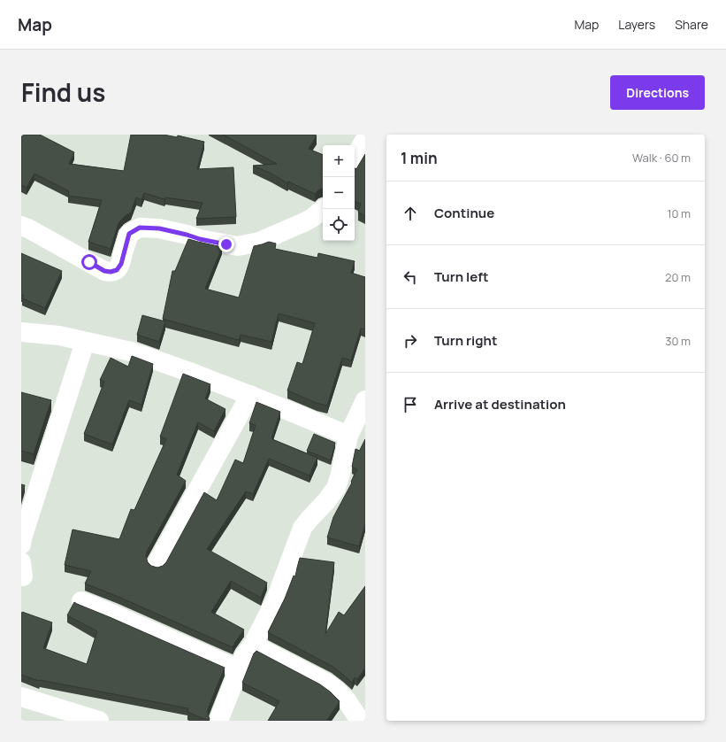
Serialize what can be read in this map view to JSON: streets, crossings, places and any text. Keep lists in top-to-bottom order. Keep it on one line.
{"page":{"header":"Map","nav":["Map","Layers","Share"],"title":"Find us","buttons":"Directions","heading":["1 min","Walk · 60 m"],"map_buttons":["+","−"],"list":[["Continue","10 m"],["Turn left","20 m"],["Turn right","30 m"],"Arrive at destination"]}}
